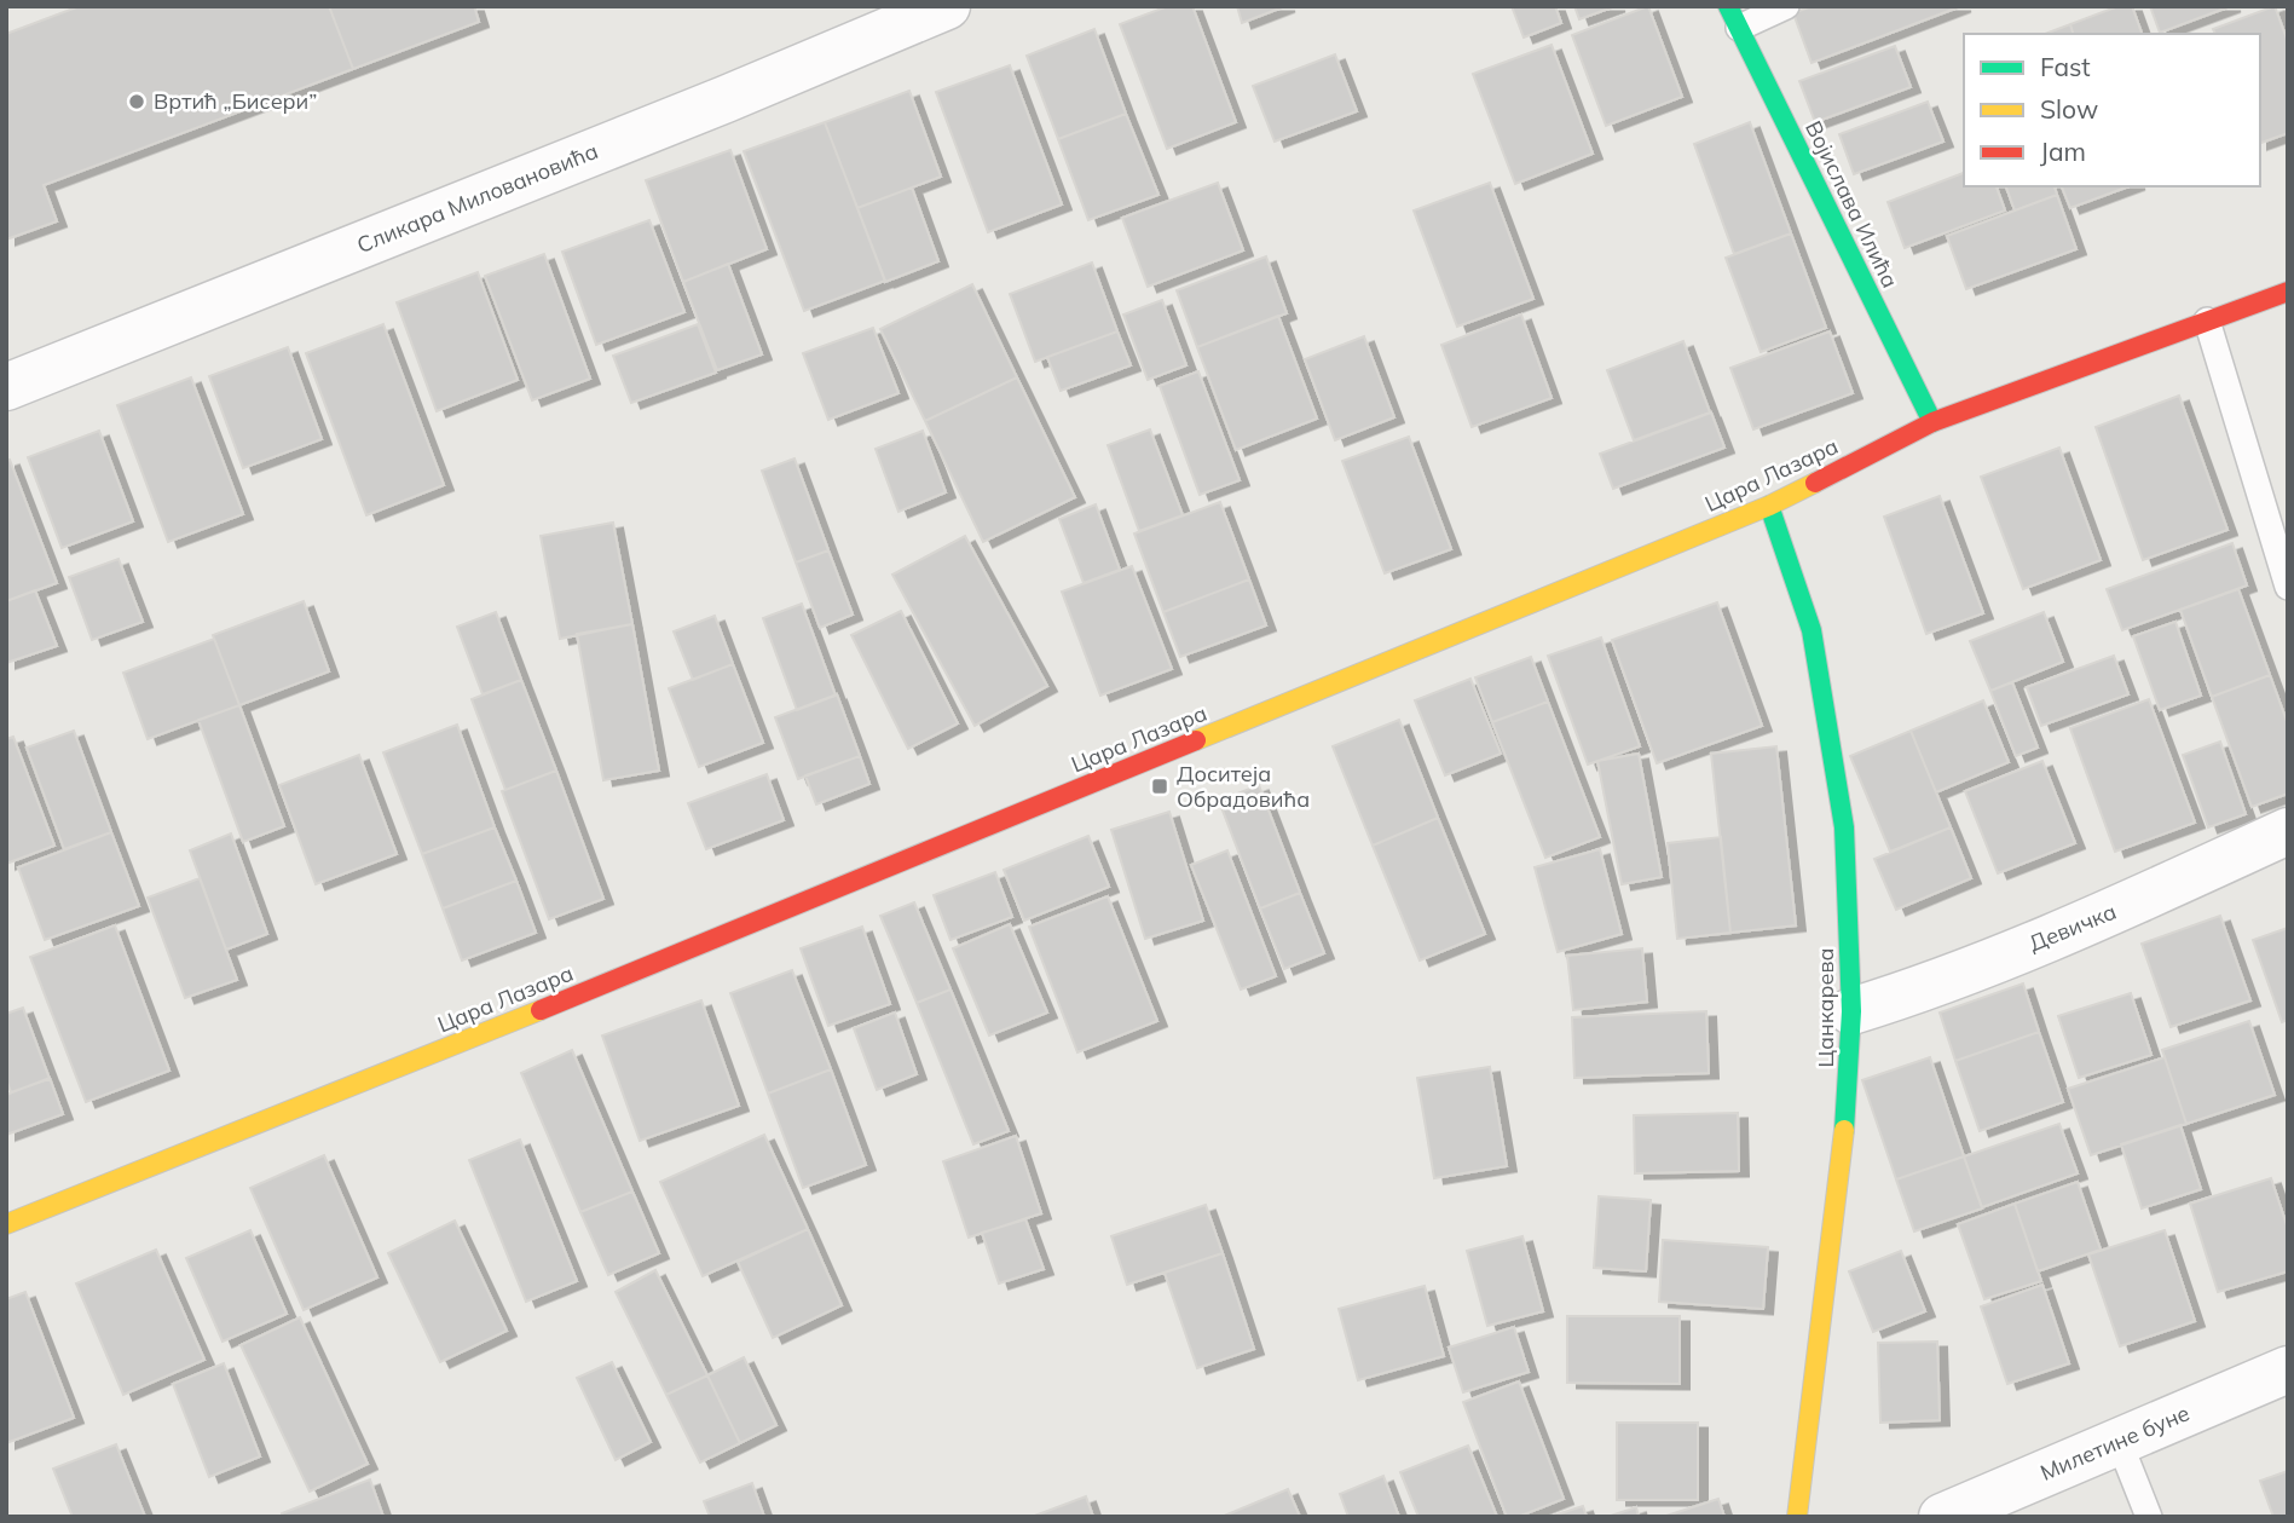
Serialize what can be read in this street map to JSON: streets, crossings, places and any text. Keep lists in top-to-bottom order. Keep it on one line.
{"streets":{"main road":["Војислава Илића","Цара Лазара","Цанкарева"],"street":["Сликара Миловановића","Девичка","Милетине буне"]},"crossings":[["Војислава Илића","Цара Лазара"],["Цара Лазара","Цанкарева"],["Девичка","Цанкарева"]],"places":{"other":["Вртић „Бисери”"],"transit":["Доситеја Обрадовића"]},"legend":["Fast","Slow","Jam"]}
